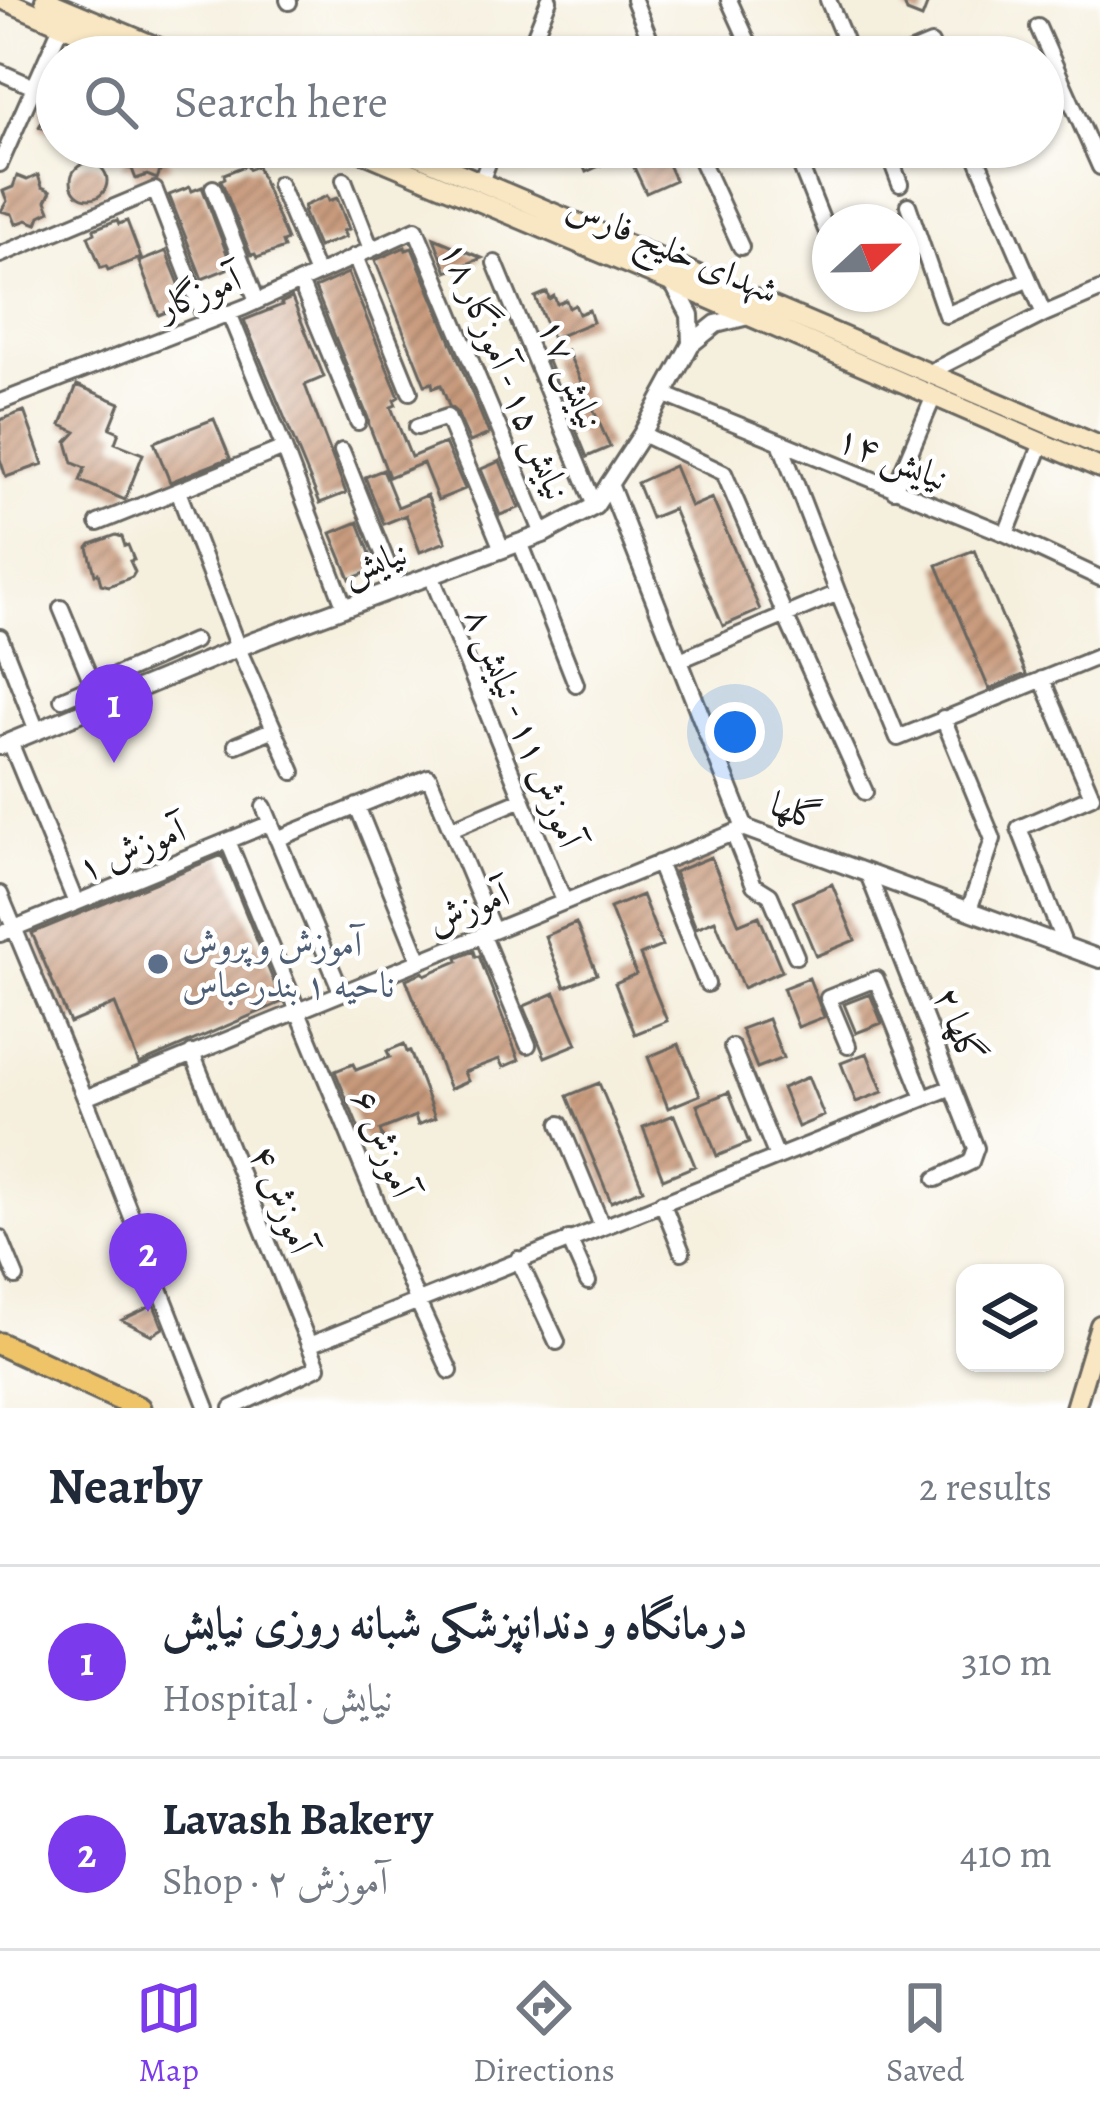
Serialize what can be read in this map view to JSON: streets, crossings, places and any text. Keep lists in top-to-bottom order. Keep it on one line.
{"streets":{"main road":["شهدای خلیج فارس"],"street":["آموزگار","نیایش ۱۵ - آموزگار ۱۸","نیایش ۱۷","نیایش ۱۴","نیایش","آموزش ۱۱ - نیایش ۸","گلها","آموزش ۱","آموزش","گلها ۲","آموزش ۶","آموزش ۴"]},"crossings":[["آموزگار","نیایش ۱۵ - آموزگار ۱۸"],["نیایش ۱۵ - آموزگار ۱۸","نیایش"],["نیایش ۱۷","نیایش"],["نیایش ۱۴","نیایش"],["نیایش","آموزش ۱۱ - نیایش ۸"],["نیایش","گلها"],["آموزش ۱۱ - نیایش ۸","آموزش"],["گلها","آموزش"],["گلها","گلها ۲"],["آموزش ۱","آموزش ۶"],["آموزش","آموزش ۶"],["آموزش","آموزش ۴"]],"places":["آموزش و پروش ناحیه ۱ بندرعباس"],"north":"right","page":{"search":"Search here","pins":["1","2"],"heading":["Nearby","2 results"],"list":[{"mark":"1","name":"درمانگاه و دندانپزشکی شبانه روزی نیایش","note":"Hospital · نیایش","value":"310 m"},{"mark":"2","name":"Lavash Bakery","note":"Shop · آموزش ۲","value":"410 m"}],"nav":["Map","Directions","Saved"]}}
